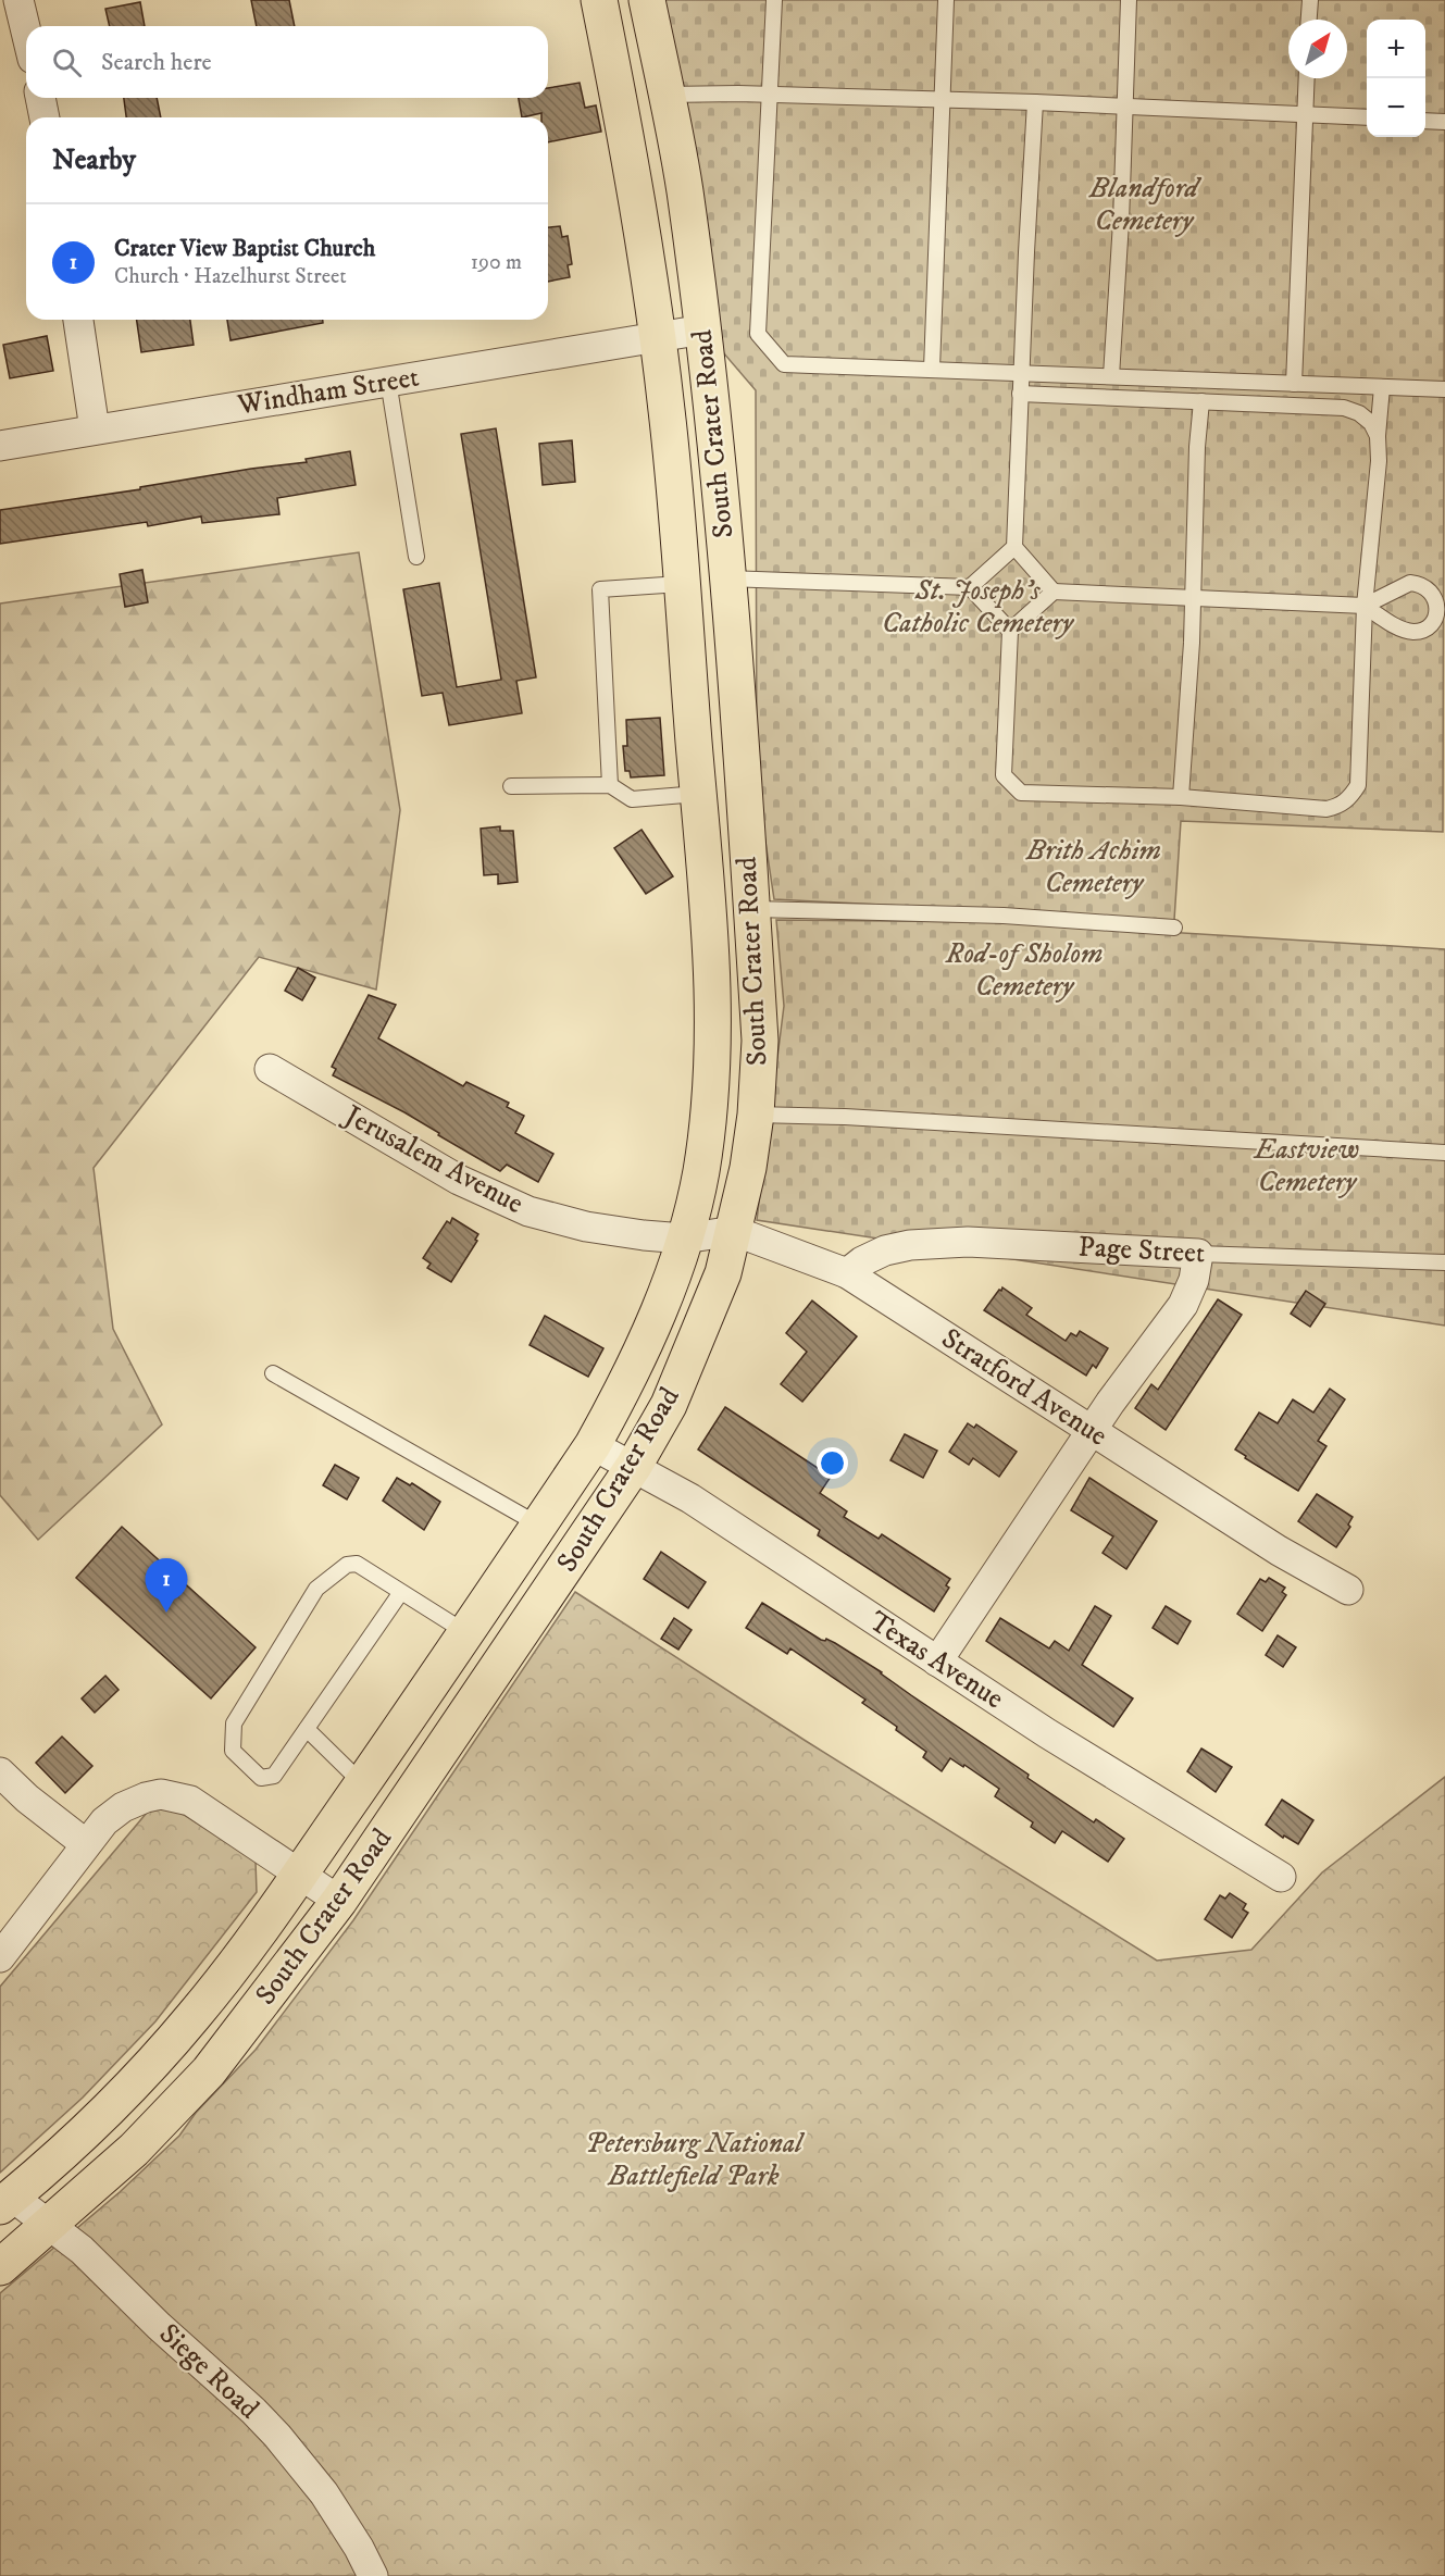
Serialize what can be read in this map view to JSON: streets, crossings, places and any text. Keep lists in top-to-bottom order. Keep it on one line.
{"streets":{"main road":["South Crater Road"],"street":["Windham Street","Jerusalem Avenue","Page Street","Stratford Avenue","Texas Avenue","Siege Road"]},"crossings":[["Windham Street","South Crater Road"],["South Crater Road","Jerusalem Avenue"],["South Crater Road","Stratford Avenue"],["South Crater Road","Texas Avenue"],["South Crater Road","Siege Road"],["Jerusalem Avenue","Stratford Avenue"],["Page Street","Stratford Avenue"]],"parks":["Blandford Cemetery","St. Joseph's Catholic Cemetery","Brith Achim Cemetery","Rod-of Sholom Cemetery","Eastview Cemetery","Petersburg National Battlefield Park"],"north":"top right","page":{"map_buttons":["+","−"],"search":"Search here","heading":"Nearby","list":[{"mark":"1","name":"Crater View Baptist Church","note":"Church · Hazelhurst Street","value":"190 m"}],"pins":"1"}}
